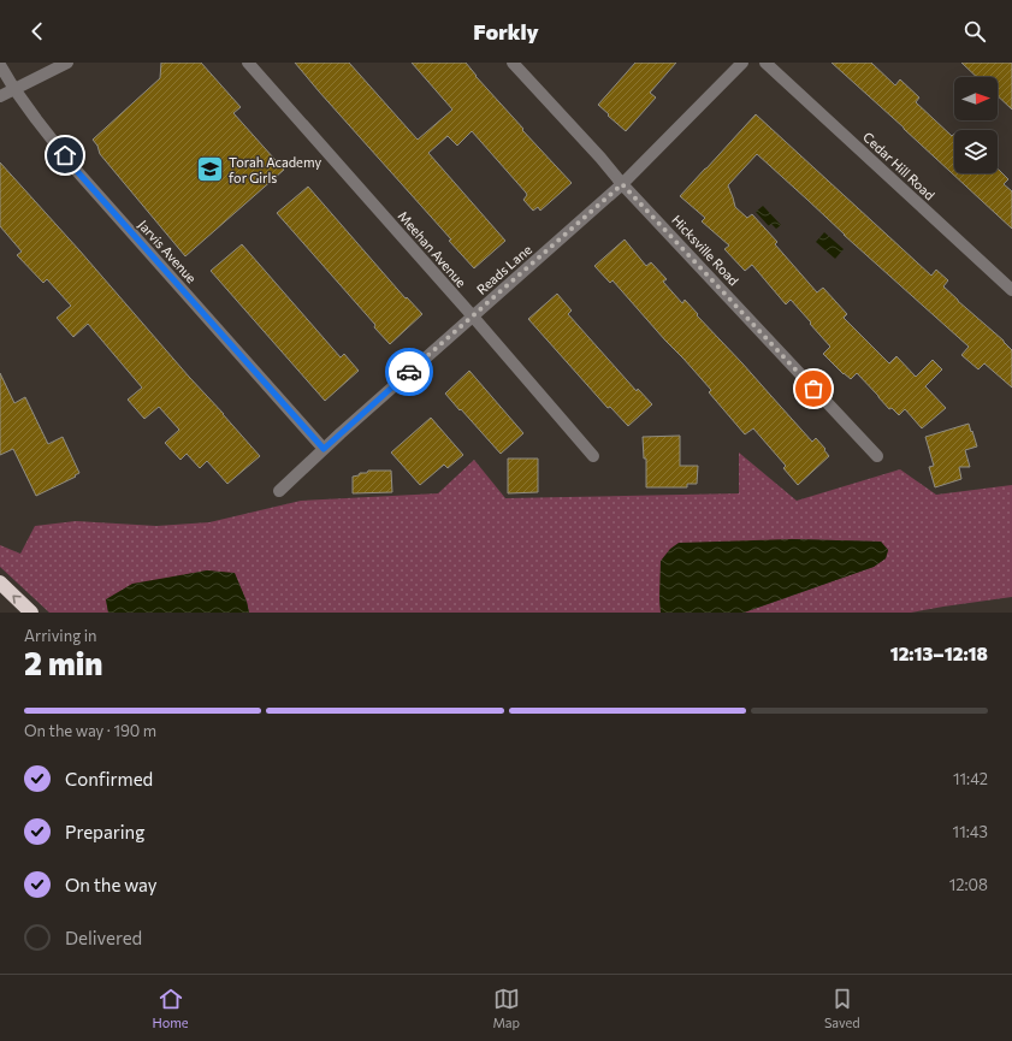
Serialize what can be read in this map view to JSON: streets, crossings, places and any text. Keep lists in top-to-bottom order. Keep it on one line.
{"streets":{"street":["Cedar Hill Road","Meehan Avenue","Hicksville Road","Jarvis Avenue","Reads Lane"]},"crossings":[["Meehan Avenue","Reads Lane"],["Hicksville Road","Reads Lane"],["Jarvis Avenue","Reads Lane"]],"places":{"school or university":["Torah Academy for Girls"]},"north":"right","page":{"header":"Forkly","heading":["2 min","Arriving in","12:13–12:18"],"bar":"On the way · 190 m","list":[["Confirmed","11:42"],["Preparing","11:43"],["On the way","12:08"],"Delivered"],"tabs":["Home","Map","Saved"]}}
